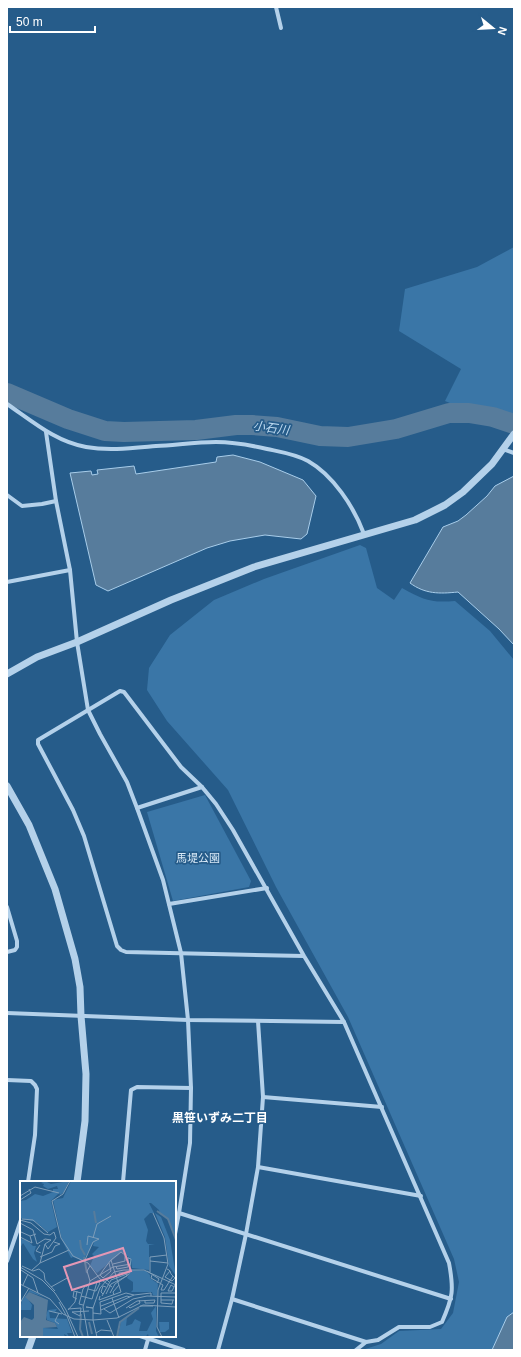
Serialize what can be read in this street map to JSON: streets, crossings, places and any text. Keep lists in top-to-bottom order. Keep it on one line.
{"districts":["黒笹いずみ二丁目"],"water":["小石川"],"parks":["馬堤公園"],"scale_bar":"50 m","north":"right"}
